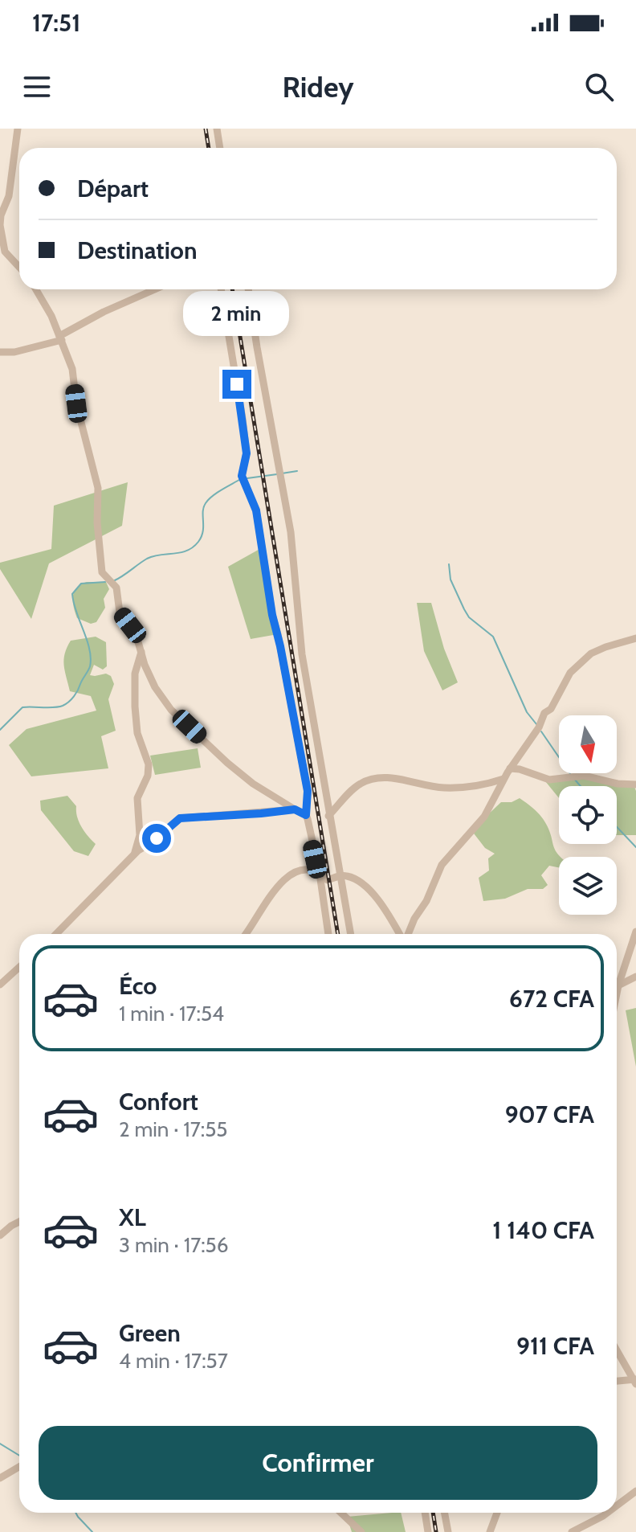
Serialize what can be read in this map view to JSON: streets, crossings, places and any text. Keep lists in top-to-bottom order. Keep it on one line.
{"north":"bottom","page":{"status":"17:51","header":"Ridey","banner":["Départ","Destination"],"bubble":"2 min","list":[{"name":"Éco","note":"1 min · 17:54","value":"672 CFA"},{"name":"Confort","note":"2 min · 17:55","value":"907 CFA"},{"name":"XL","note":"3 min · 17:56","value":"1 140 CFA"},{"name":"Green","note":"4 min · 17:57","value":"911 CFA"}],"buttons":"Confirmer"}}
